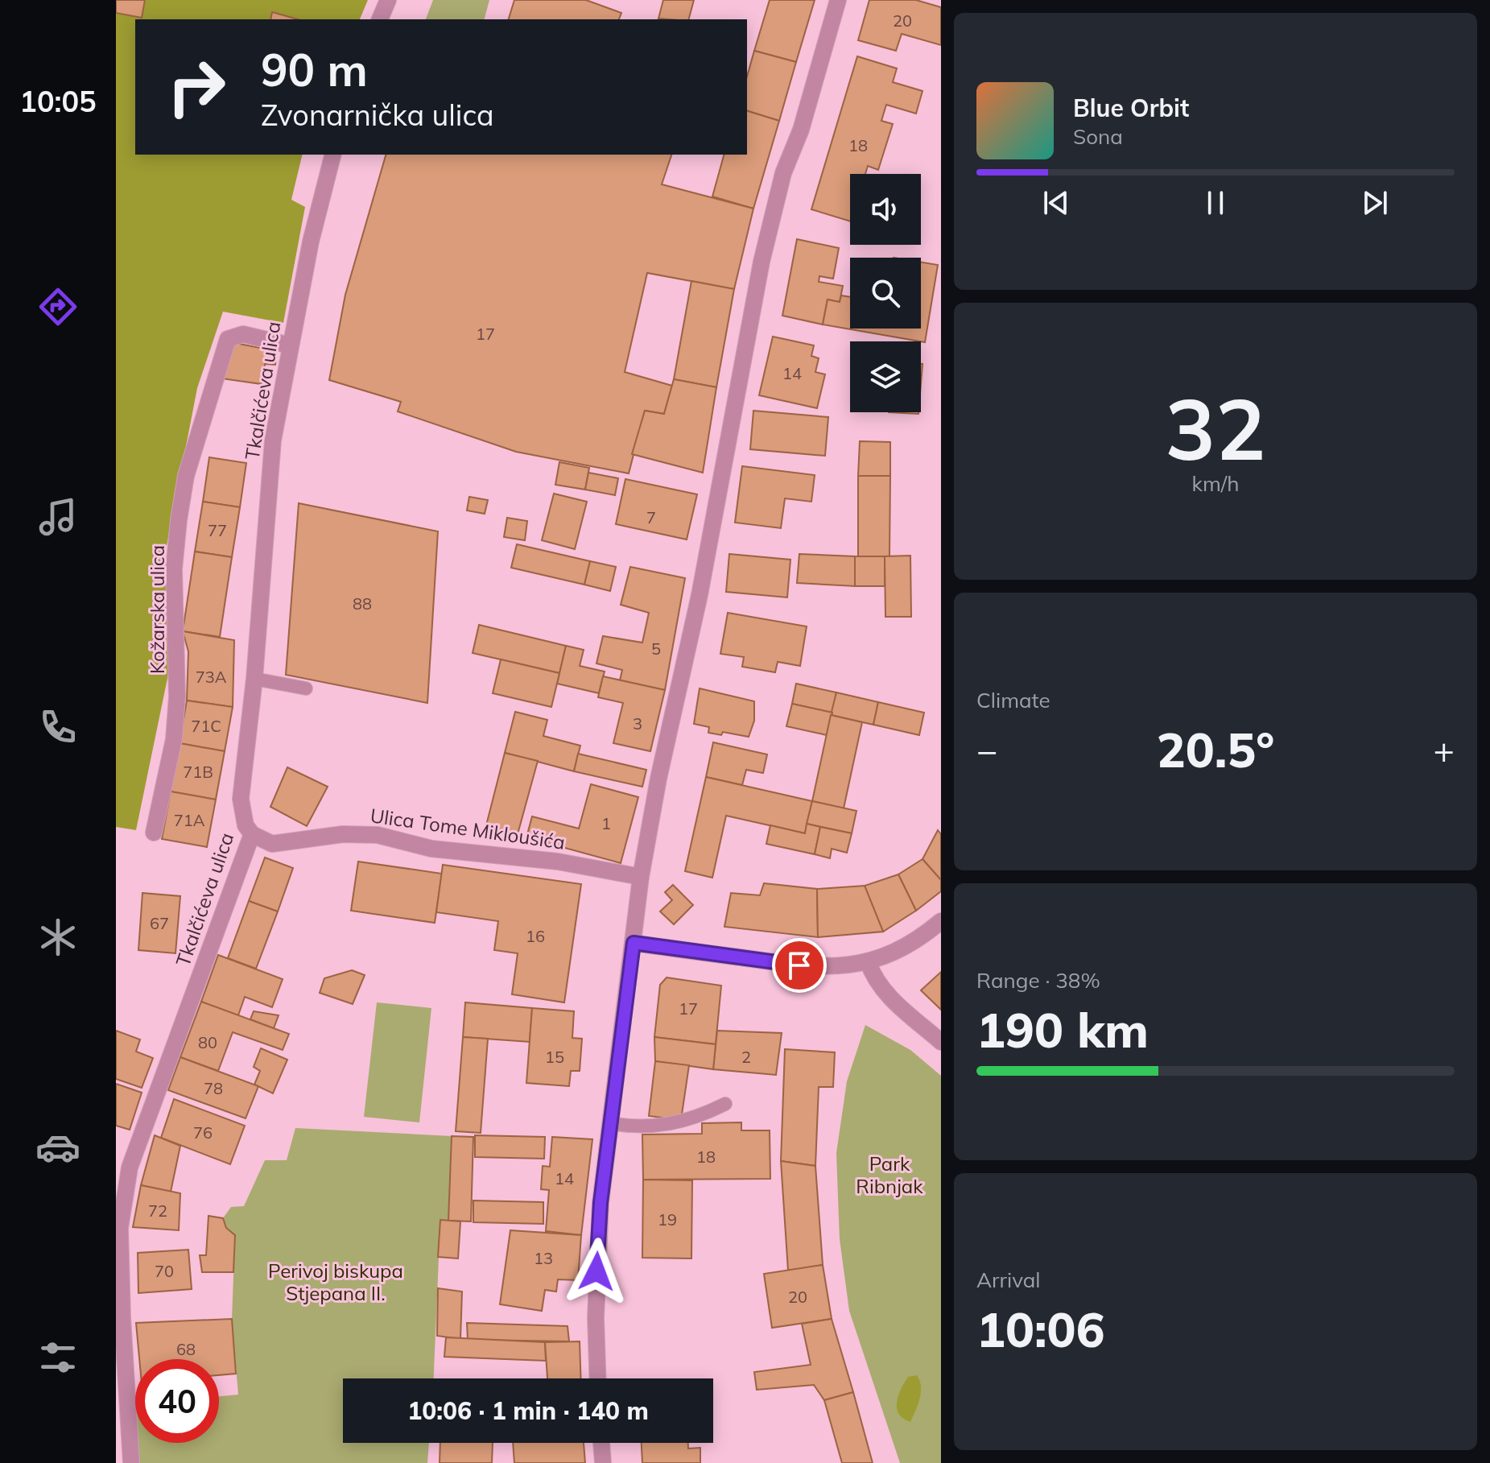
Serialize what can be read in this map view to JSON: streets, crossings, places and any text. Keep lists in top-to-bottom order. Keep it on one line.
{"streets":{"street":["Tkalčićeva ulica","Kožarska ulica","Ulica Tome Mikloušića"]},"crossings":[["Tkalčićeva ulica","Kožarska ulica"],["Tkalčićeva ulica","Ulica Tome Mikloušića"]],"parks":["Park Ribnjak","Perivoj biskupa Stjepana II."],"house_numbers":["20","18","17","14","7","77","88","5","73A","3","71C","71B","71A","1","67","16","17","80","15","2","78","76","18","14","72","19","13","70","20","68"],"page":{"tabs":"10:05","turn":["90 m","Zvonarnička ulica"],"song":["Blue Orbit","Sona"],"tile":[["32","km/h"],"Climate",["Range · 38%","190 km"],["Arrival","10:06"]],"heat":["−","20.5°","+"],"limit":"40","trip":"10:06 · 1 min · 140 m"}}
